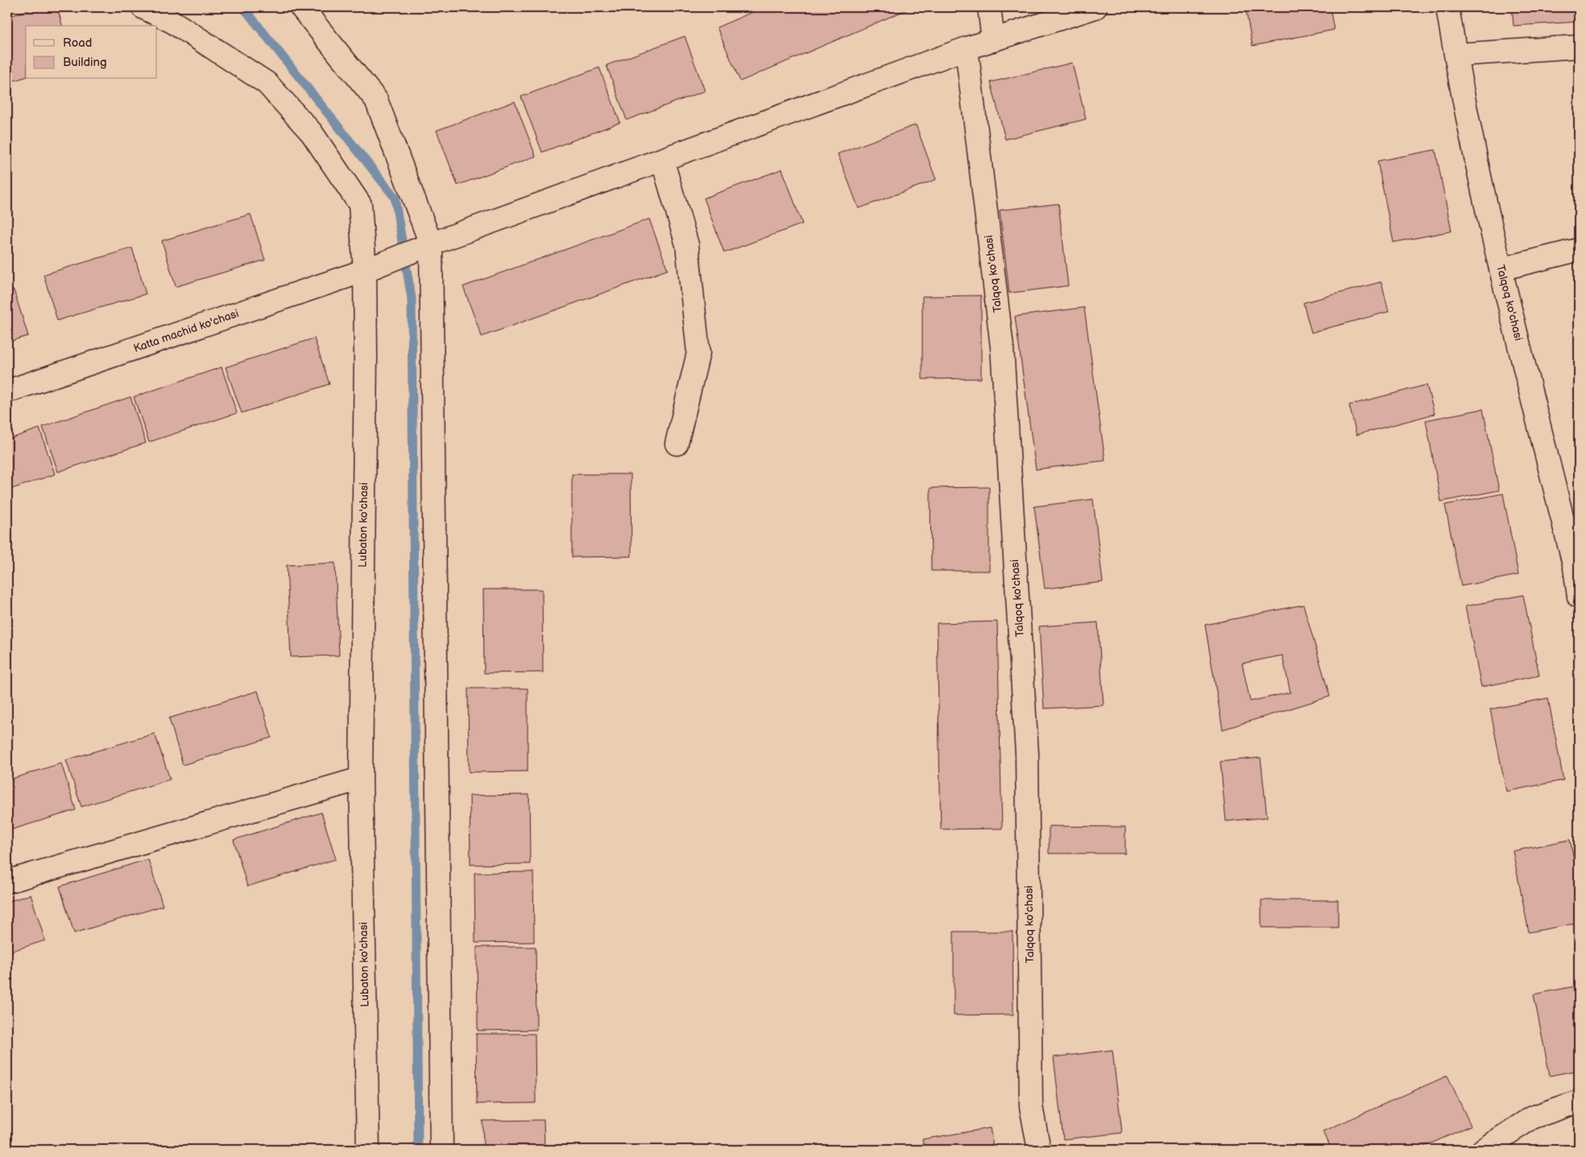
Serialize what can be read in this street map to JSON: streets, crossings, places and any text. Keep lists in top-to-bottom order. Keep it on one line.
{"streets":{"street":["Talqoq ko'chasi","Katta machid ko'chasi","Lubaton ko'chasi"]},"crossings":[["Talqoq ko'chasi","Katta machid ko'chasi"],["Katta machid ko'chasi","Lubaton ko'chasi"]],"legend":["Road","Building"]}
